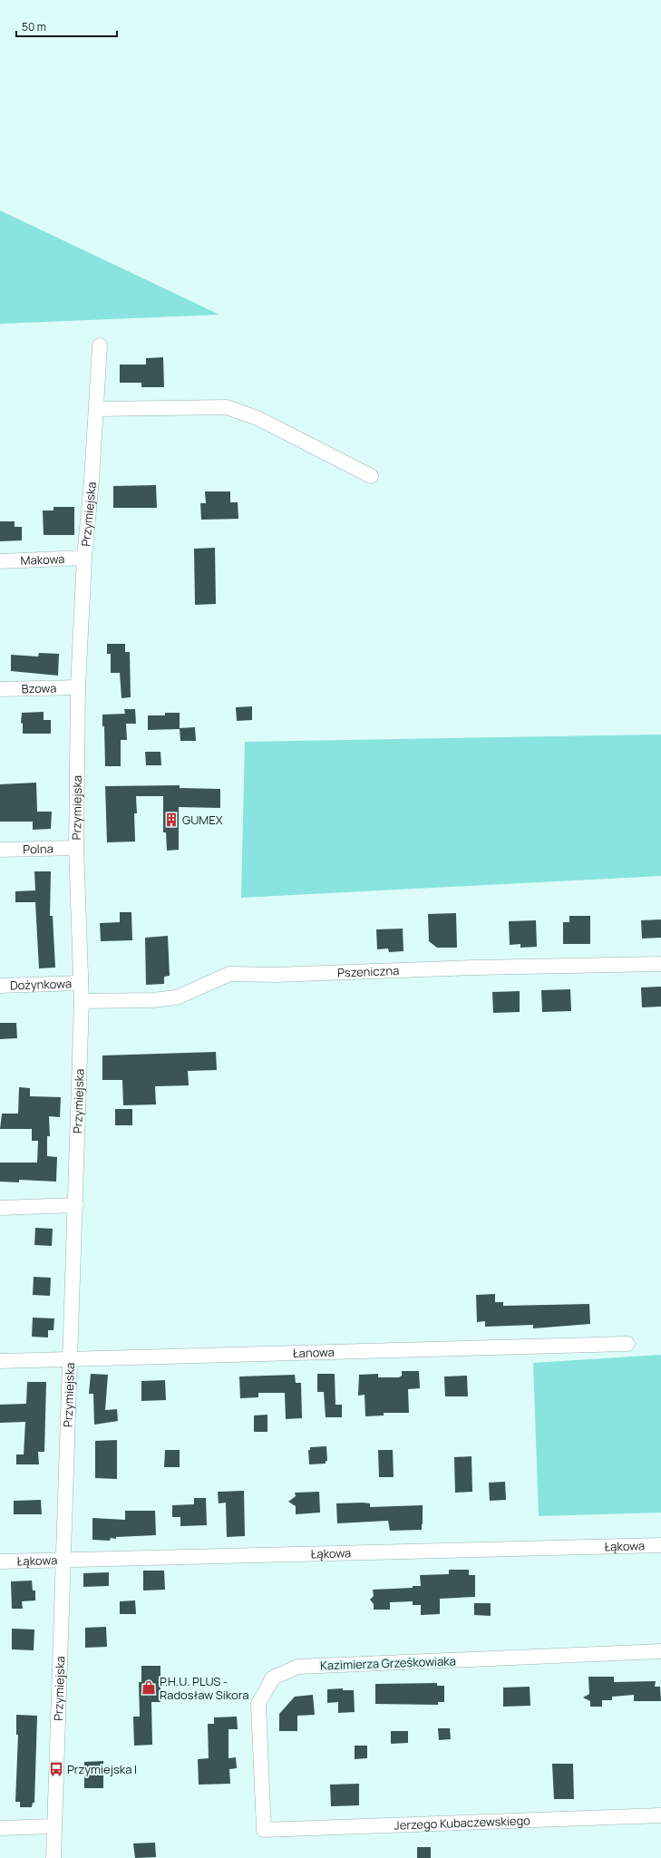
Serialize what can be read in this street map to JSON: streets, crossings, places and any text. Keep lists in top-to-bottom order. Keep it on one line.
{"streets":{"street":["Przymiejska","Makowa","Bzowa","Polna","Pszeniczna","Dożynkowa","Łanowa","Łąkowa","Kazimierza Grześkowiaka","Jerzego Kubaczewskiego"]},"crossings":[["Przymiejska","Makowa"],["Przymiejska","Bzowa"],["Przymiejska","Polna"],["Przymiejska","Pszeniczna"],["Przymiejska","Dożynkowa"],["Przymiejska","Łanowa"],["Przymiejska","Łąkowa"],["Kazimierza Grześkowiaka","Jerzego Kubaczewskiego"]],"places":{"building":["GUMEX"],"shop":["P.H.U. PLUS - Radosław Sikora"],"bus stop":["Przymiejska I"]},"scale_bar":"50 m"}
